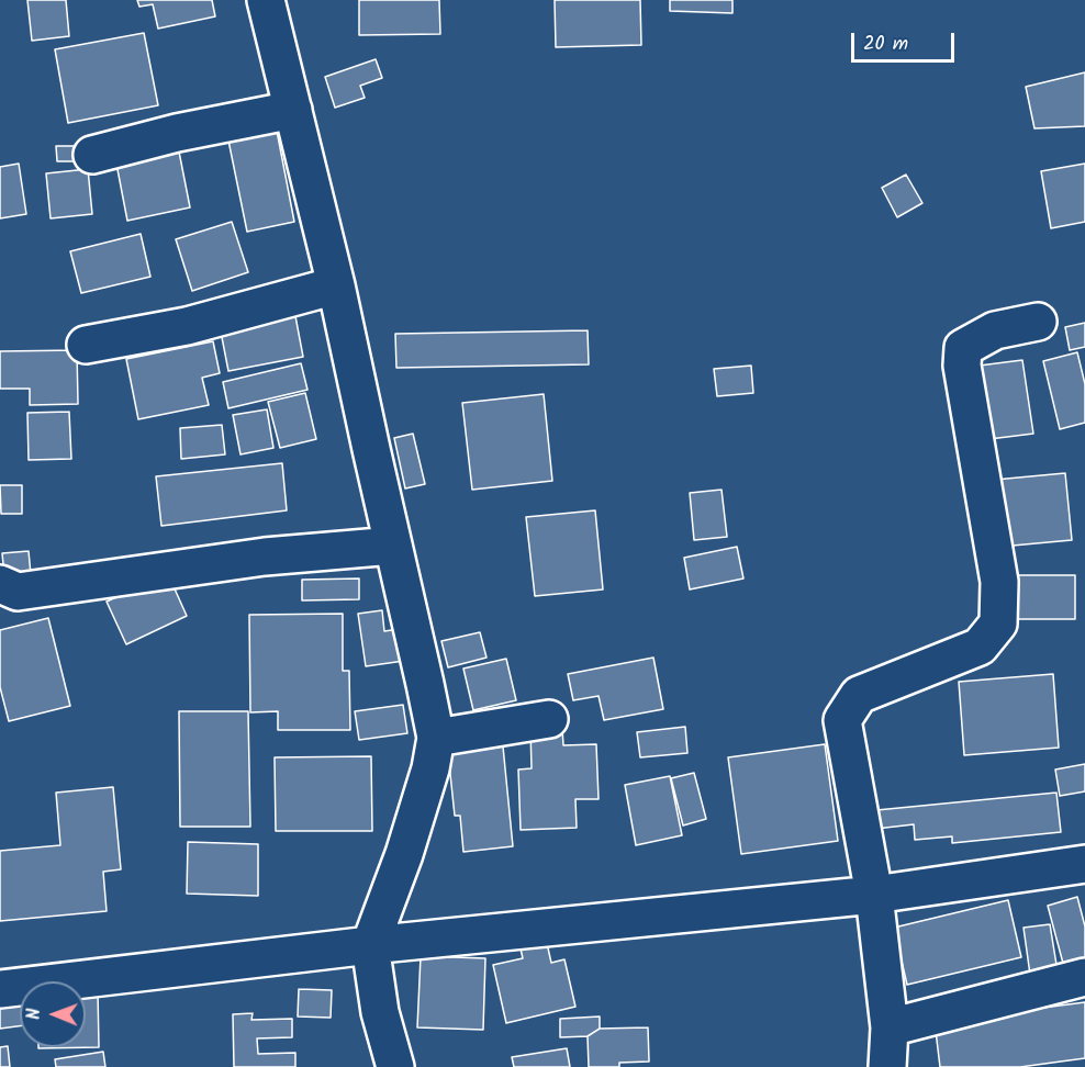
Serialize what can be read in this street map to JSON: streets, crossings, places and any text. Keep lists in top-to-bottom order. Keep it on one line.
{"scale_bar":"20 m","north":"left"}
